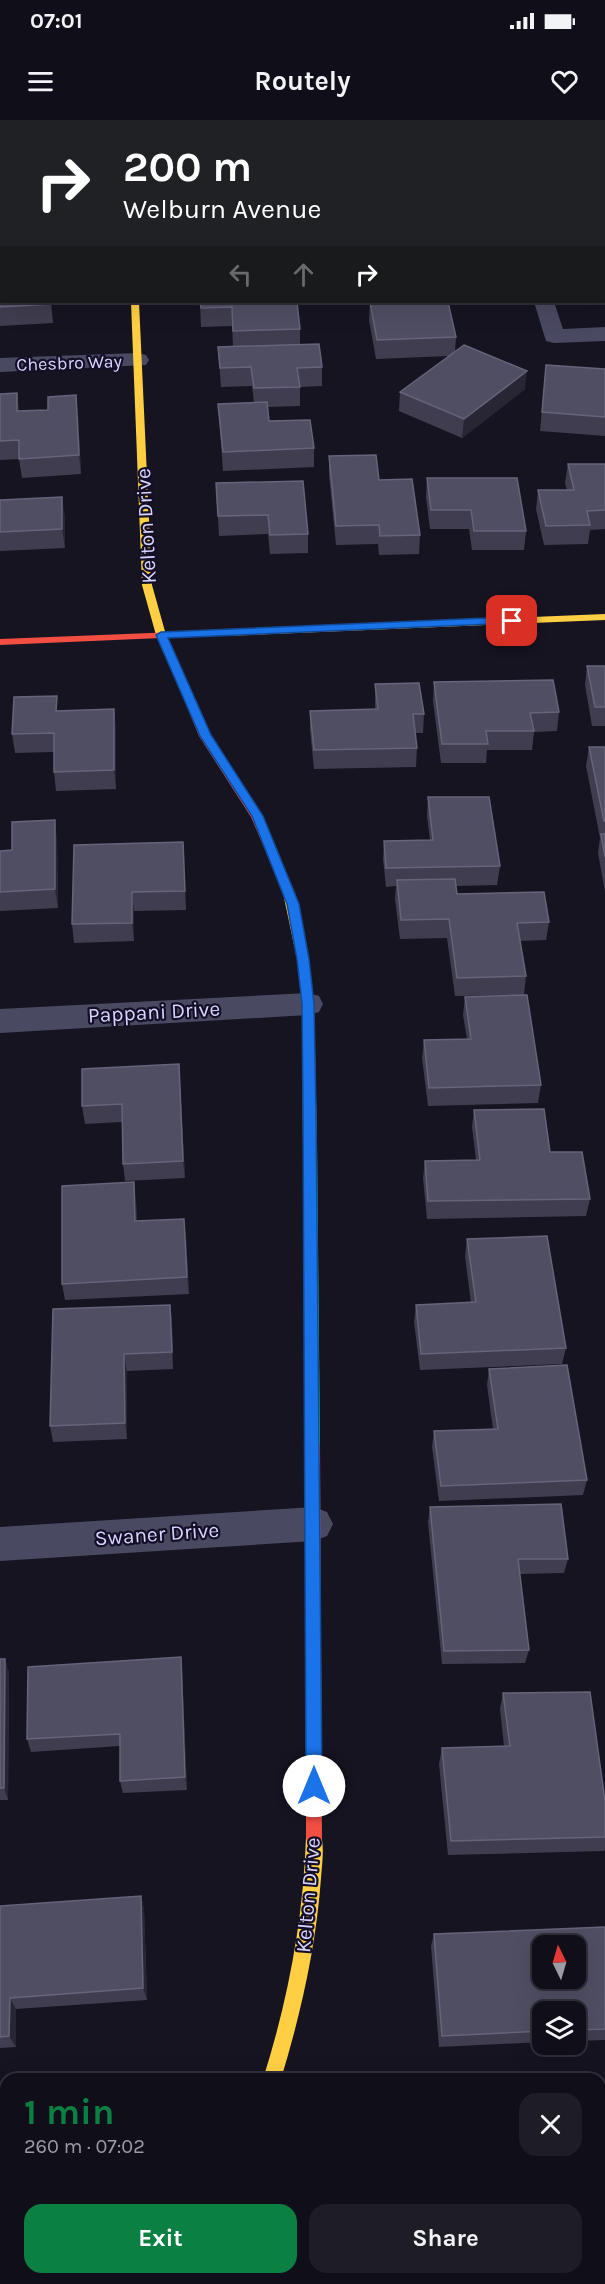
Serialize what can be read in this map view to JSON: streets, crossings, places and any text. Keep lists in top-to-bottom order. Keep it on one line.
{"streets":{"street":["Chesbro Way","Kelton Drive","Pappani Drive","Swaner Drive"]},"crossings":[["Chesbro Way","Kelton Drive"],["Kelton Drive","Pappani Drive"],["Kelton Drive","Swaner Drive"]],"north":"top","page":{"status":"07:01","header":"Routely","turn":["200 m","Welburn Avenue"],"heading":["1 min","260 m · 07:02"],"buttons":["Exit","Share"]}}
